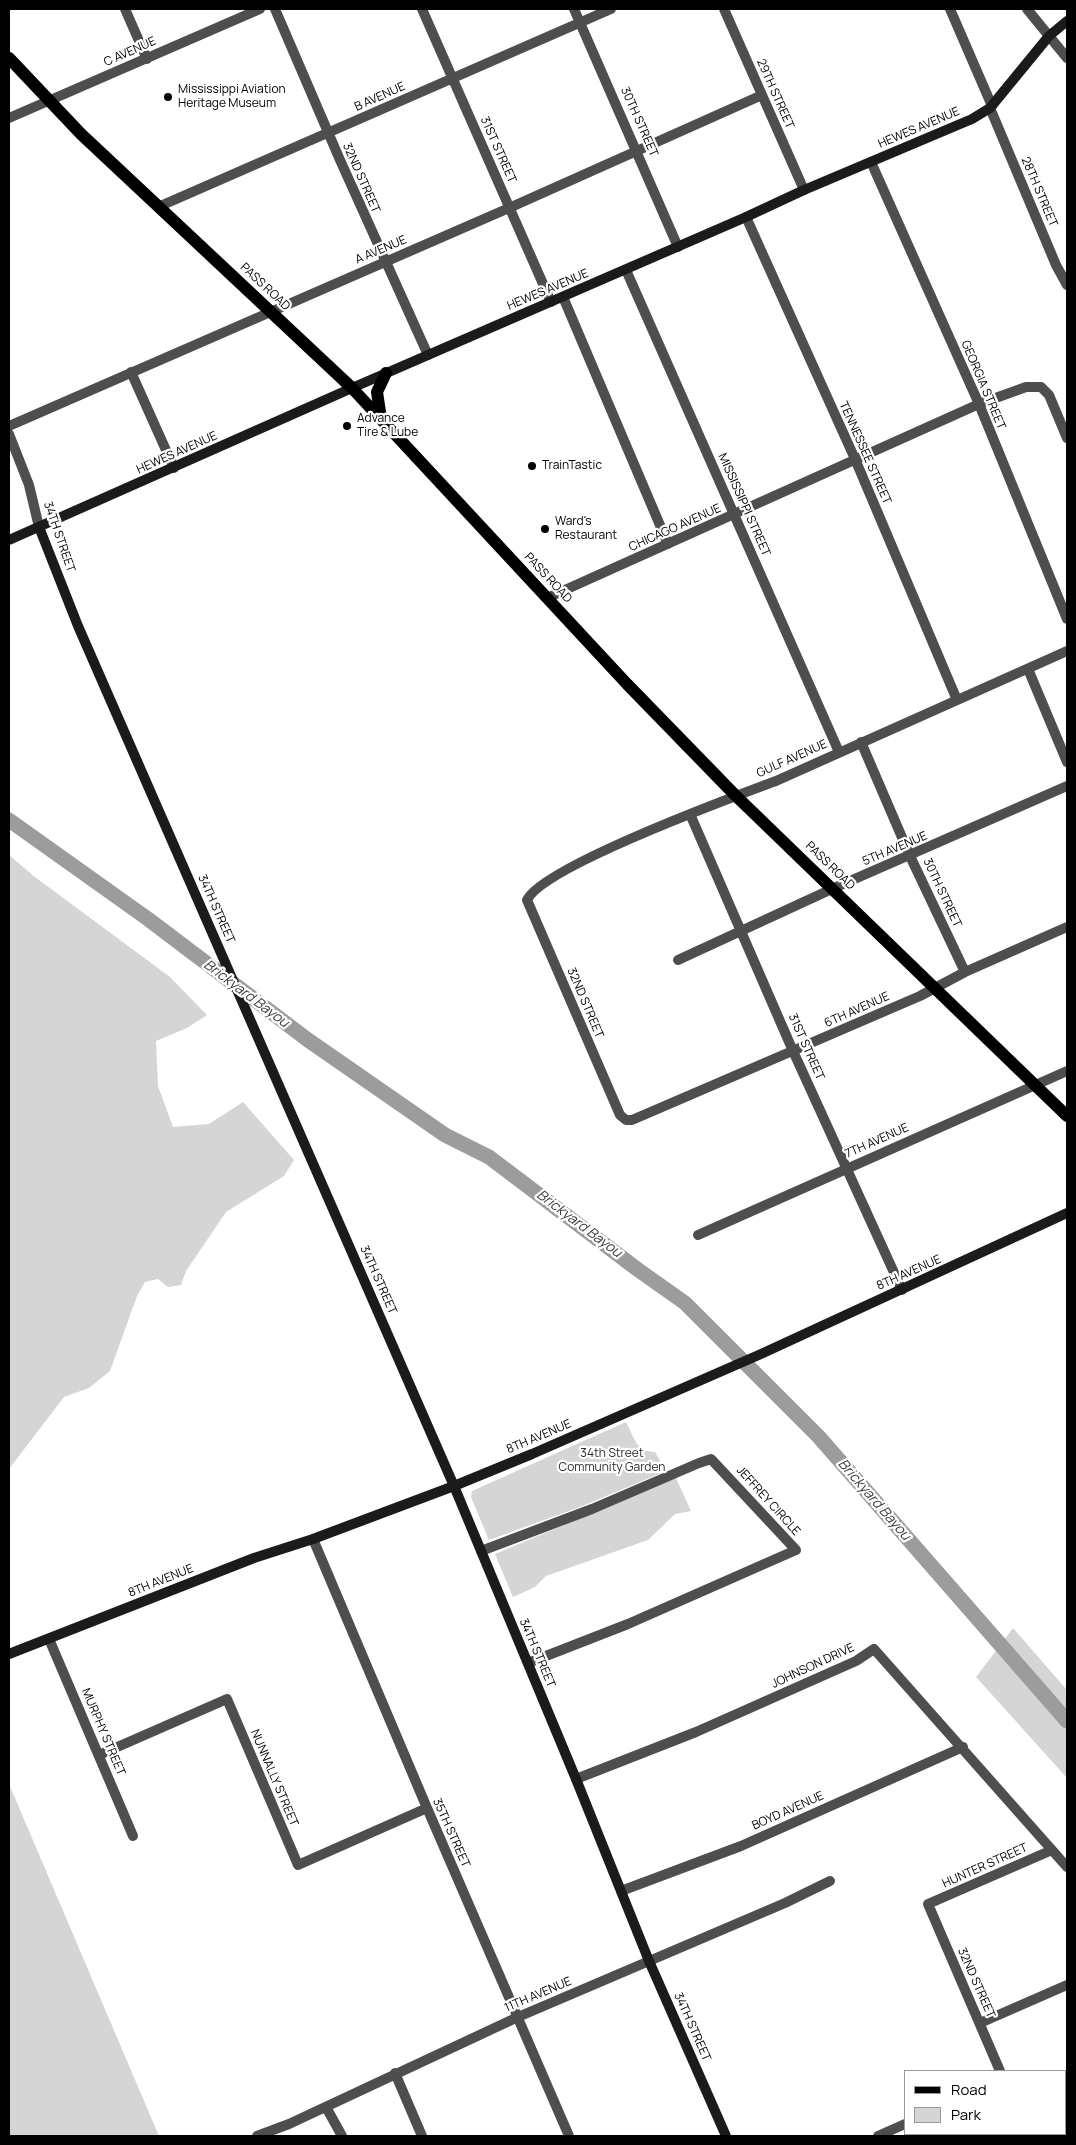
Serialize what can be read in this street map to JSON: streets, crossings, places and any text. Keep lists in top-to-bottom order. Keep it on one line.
{"streets":{"main road":["PASS ROAD"],"street":["C AVENUE","29TH STREET","B AVENUE","30TH STREET","HEWES AVENUE","31ST STREET","32ND STREET","28TH STREET","A AVENUE","GEORGIA STREET","TENNESSEE STREET","MISSISSIPPI STREET","CHICAGO AVENUE","34TH STREET","GULF AVENUE","5TH AVENUE","6TH AVENUE","7TH AVENUE","8TH AVENUE","JEFFREY CIRCLE","JOHNSON DRIVE","MURPHY STREET","NUNNALLY STREET","BOYD AVENUE","35TH STREET","HUNTER STREET","11TH AVENUE"]},"crossings":[["C AVENUE","PASS ROAD"],["29TH STREET","HEWES AVENUE"],["29TH STREET","A AVENUE"],["B AVENUE","30TH STREET"],["B AVENUE","31ST STREET"],["B AVENUE","32ND STREET"],["B AVENUE","PASS ROAD"],["30TH STREET","HEWES AVENUE"],["30TH STREET","A AVENUE"],["30TH STREET","GULF AVENUE"],["30TH STREET","5TH AVENUE"],["30TH STREET","6TH AVENUE"],["HEWES AVENUE","31ST STREET"],["HEWES AVENUE","32ND STREET"],["HEWES AVENUE","28TH STREET"],["HEWES AVENUE","PASS ROAD"],["HEWES AVENUE","GEORGIA STREET"],["HEWES AVENUE","TENNESSEE STREET"],["HEWES AVENUE","MISSISSIPPI STREET"],["HEWES AVENUE","34TH STREET"],["31ST STREET","A AVENUE"],["31ST STREET","GULF AVENUE"],["31ST STREET","5TH AVENUE"],["31ST STREET","6TH AVENUE"],["31ST STREET","7TH AVENUE"],["31ST STREET","8TH AVENUE"],["32ND STREET","A AVENUE"],["32ND STREET","GULF AVENUE"],["32ND STREET","6TH AVENUE"],["32ND STREET","HUNTER STREET"],["A AVENUE","PASS ROAD"],["PASS ROAD","CHICAGO AVENUE"],["PASS ROAD","GULF AVENUE"],["PASS ROAD","5TH AVENUE"],["PASS ROAD","6TH AVENUE"],["PASS ROAD","7TH AVENUE"],["GEORGIA STREET","CHICAGO AVENUE"],["TENNESSEE STREET","CHICAGO AVENUE"],["TENNESSEE STREET","GULF AVENUE"],["MISSISSIPPI STREET","CHICAGO AVENUE"],["MISSISSIPPI STREET","GULF AVENUE"],["34TH STREET","8TH AVENUE"],["34TH STREET","JEFFREY CIRCLE"],["34TH STREET","JOHNSON DRIVE"],["34TH STREET","BOYD AVENUE"],["34TH STREET","11TH AVENUE"],["8TH AVENUE","MURPHY STREET"],["8TH AVENUE","35TH STREET"],["JOHNSON DRIVE","BOYD AVENUE"],["JOHNSON DRIVE","HUNTER STREET"],["MURPHY STREET","NUNNALLY STREET"],["NUNNALLY STREET","35TH STREET"],["35TH STREET","11TH AVENUE"]],"water":["Brickyard Bayou"],"parks":["34th Street Community Garden"],"places":["Mississippi Aviation Heritage Museum","Advance Tire & Lube","TrainTastic","Ward's Restaurant"],"legend":["Road","Park"]}
